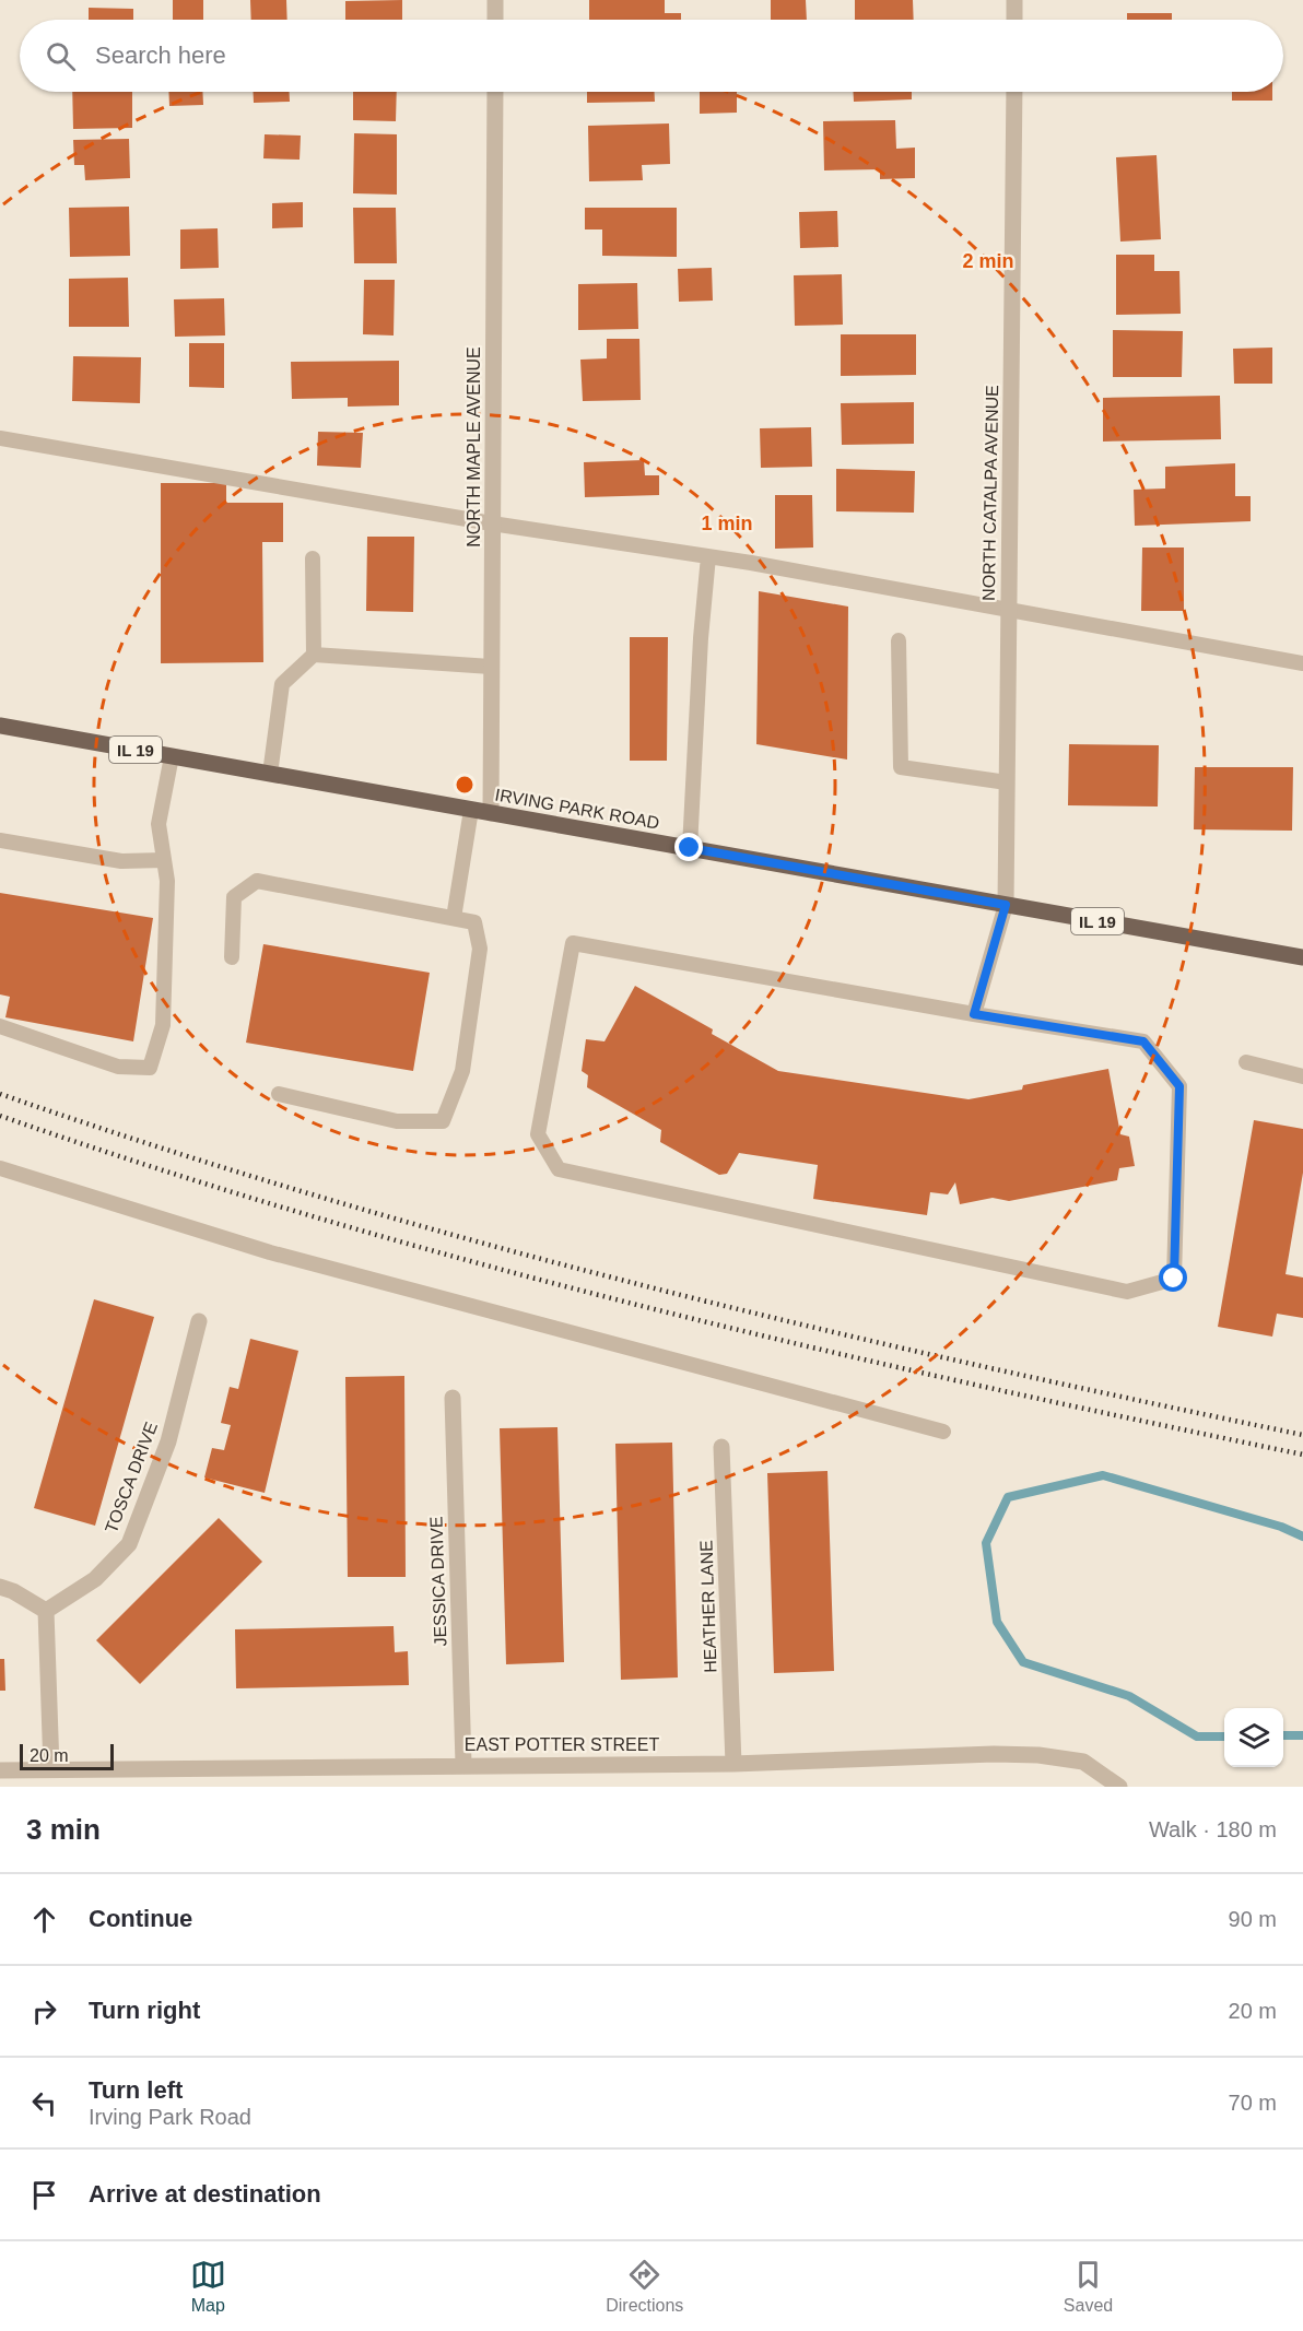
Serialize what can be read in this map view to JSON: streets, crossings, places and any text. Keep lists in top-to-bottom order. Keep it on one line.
{"streets":{"main road":["IL 19","IRVING PARK ROAD"],"street":["NORTH MAPLE AVENUE","NORTH CATALPA AVENUE","TOSCA DRIVE","JESSICA DRIVE","HEATHER LANE","EAST POTTER STREET"]},"crossings":[["NORTH MAPLE AVENUE","IRVING PARK ROAD"],["NORTH CATALPA AVENUE","IRVING PARK ROAD"],["JESSICA DRIVE","EAST POTTER STREET"],["HEATHER LANE","EAST POTTER STREET"]],"scale_bar":"20 m","page":{"search":"Search here","scale":"20 m","heading":["3 min","Walk · 180 m"],"list":[["Continue","90 m"],["Turn right","20 m"],["Turn left","Irving Park Road","70 m"],"Arrive at destination"],"nav":["Map","Directions","Saved"]},"rings":["2 min","1 min"]}
